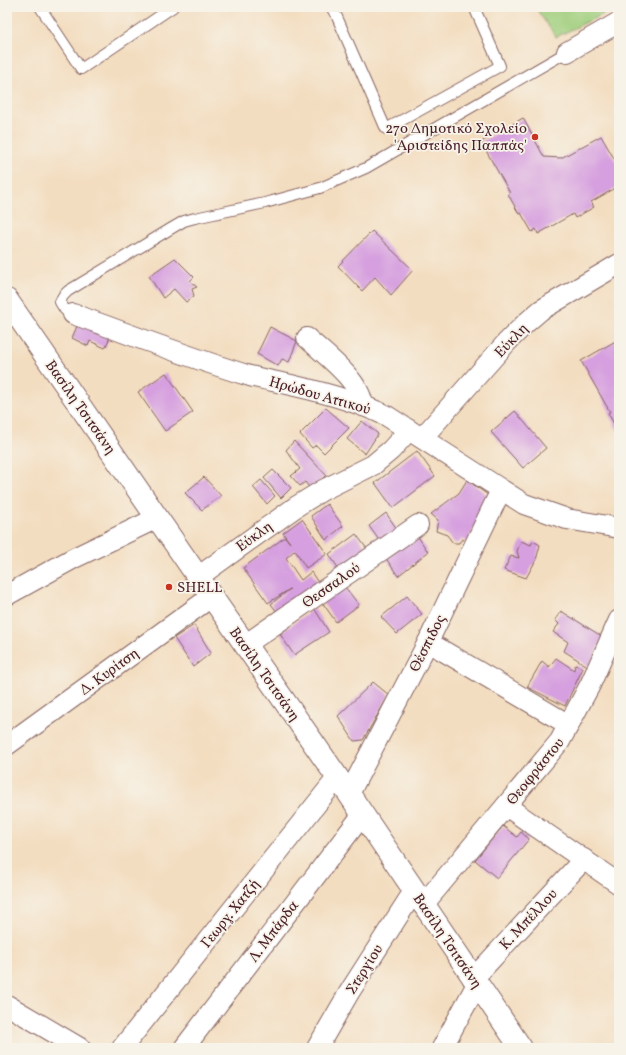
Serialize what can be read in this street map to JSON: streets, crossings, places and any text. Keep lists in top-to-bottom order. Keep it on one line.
{"streets":{"main road":["Βασίλη Τσιτσάνη"],"street":["Εύκλη","Ηρώδου Αττικού","Θεσσαλού","Θέσπιδος","Δ. Κυρίτση","Θεοφράστου","Γεωργ. Χατζή","Κ. Μπέλλου","Λ. Μπάρδα","Στεργίου"]},"crossings":[["Εύκλη","Ηρώδου Αττικού"],["Εύκλη","Βασίλη Τσιτσάνη"],["Ηρώδου Αττικού","Θέσπιδος"],["Βασίλη Τσιτσάνη","Θεσσαλού"],["Βασίλη Τσιτσάνη","Θέσπιδος"],["Βασίλη Τσιτσάνη","Δ. Κυρίτση"],["Βασίλη Τσιτσάνη","Θεοφράστου"],["Βασίλη Τσιτσάνη","Γεωργ. Χατζή"],["Βασίλη Τσιτσάνη","Κ. Μπέλλου"],["Βασίλη Τσιτσάνη","Λ. Μπάρδα"],["Βασίλη Τσιτσάνη","Στεργίου"],["Θέσπιδος","Γεωργ. Χατζή"],["Θεοφράστου","Στεργίου"]],"places":["27ο Δημοτικό Σχολείο 'Αριστείδης Παππάς'","SHELL"]}
